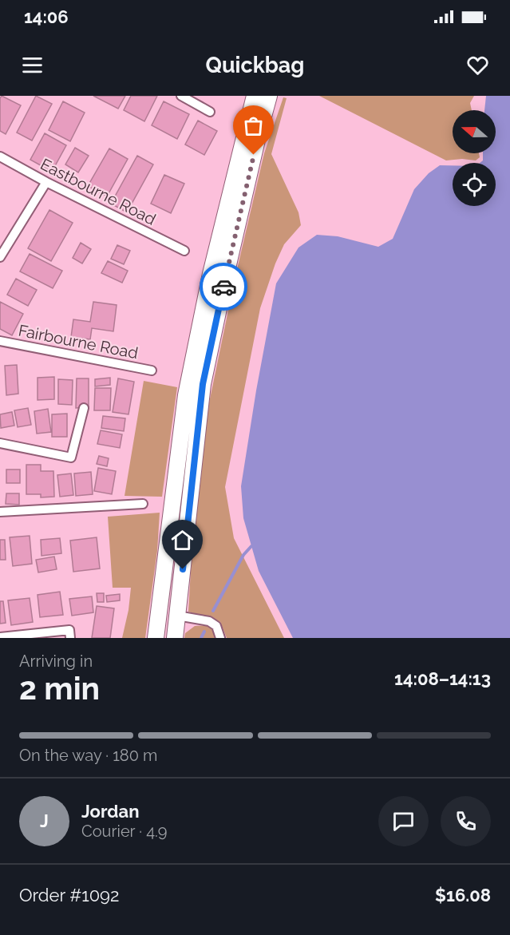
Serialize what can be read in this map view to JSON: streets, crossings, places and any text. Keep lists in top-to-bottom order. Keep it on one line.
{"streets":{"street":["Eastbourne Road","Fairbourne Road"]},"north":"left","page":{"status":"14:06","header":"Quickbag","heading":["2 min","Arriving in","14:08–14:13"],"panel":["Jordan","Courier · 4.9","Order #1092","$16.08"],"bar":"On the way · 180 m","round":"J"}}
